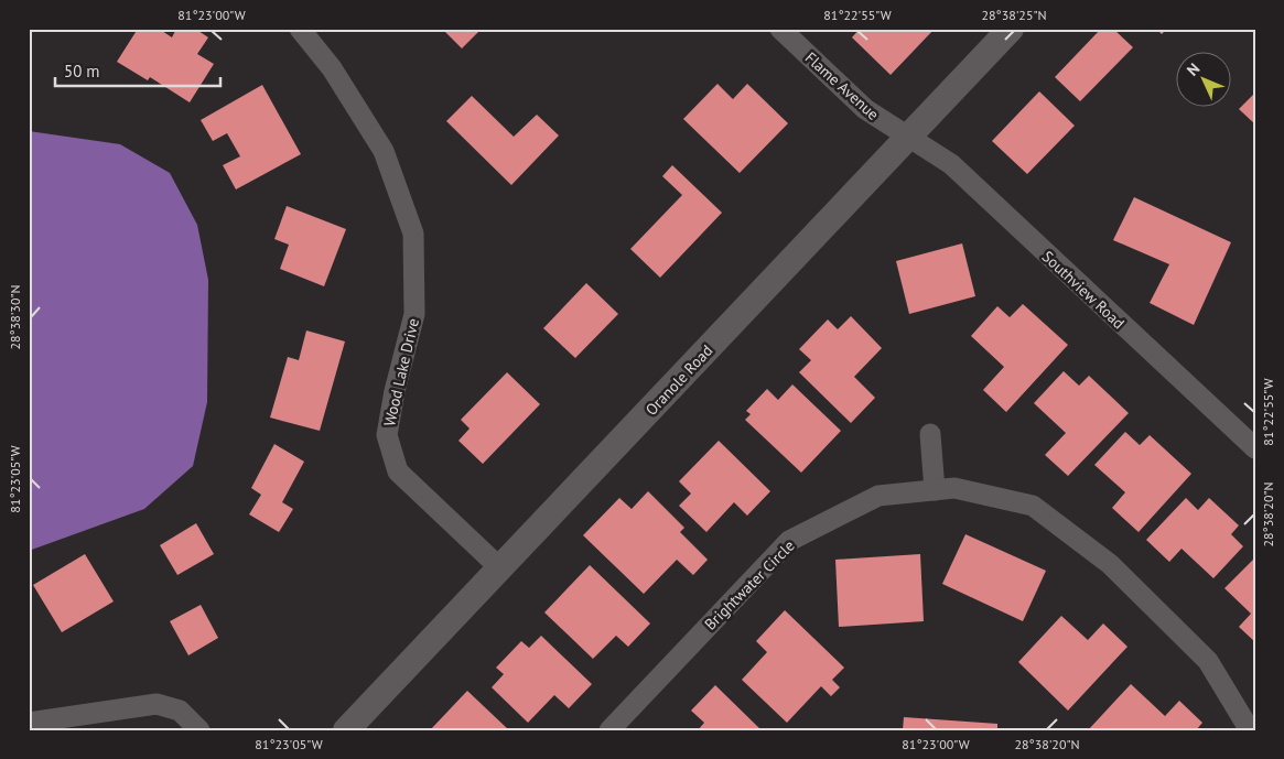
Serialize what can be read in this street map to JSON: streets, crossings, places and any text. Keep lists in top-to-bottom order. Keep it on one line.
{"streets":{"street":["Flame Avenue","Southview Road","Wood Lake Drive","Oranole Road","Brightwater Circle"]},"crossings":[["Flame Avenue","Southview Road"],["Flame Avenue","Oranole Road"],["Southview Road","Oranole Road"],["Wood Lake Drive","Oranole Road"]],"scale_bar":"50 m","north":"top left","coordinates":["81°23'00\"W","81°22'55\"W","28°38'25\"N","28°38'30\"N","81°23'05\"W","28°38'20\"N"]}
